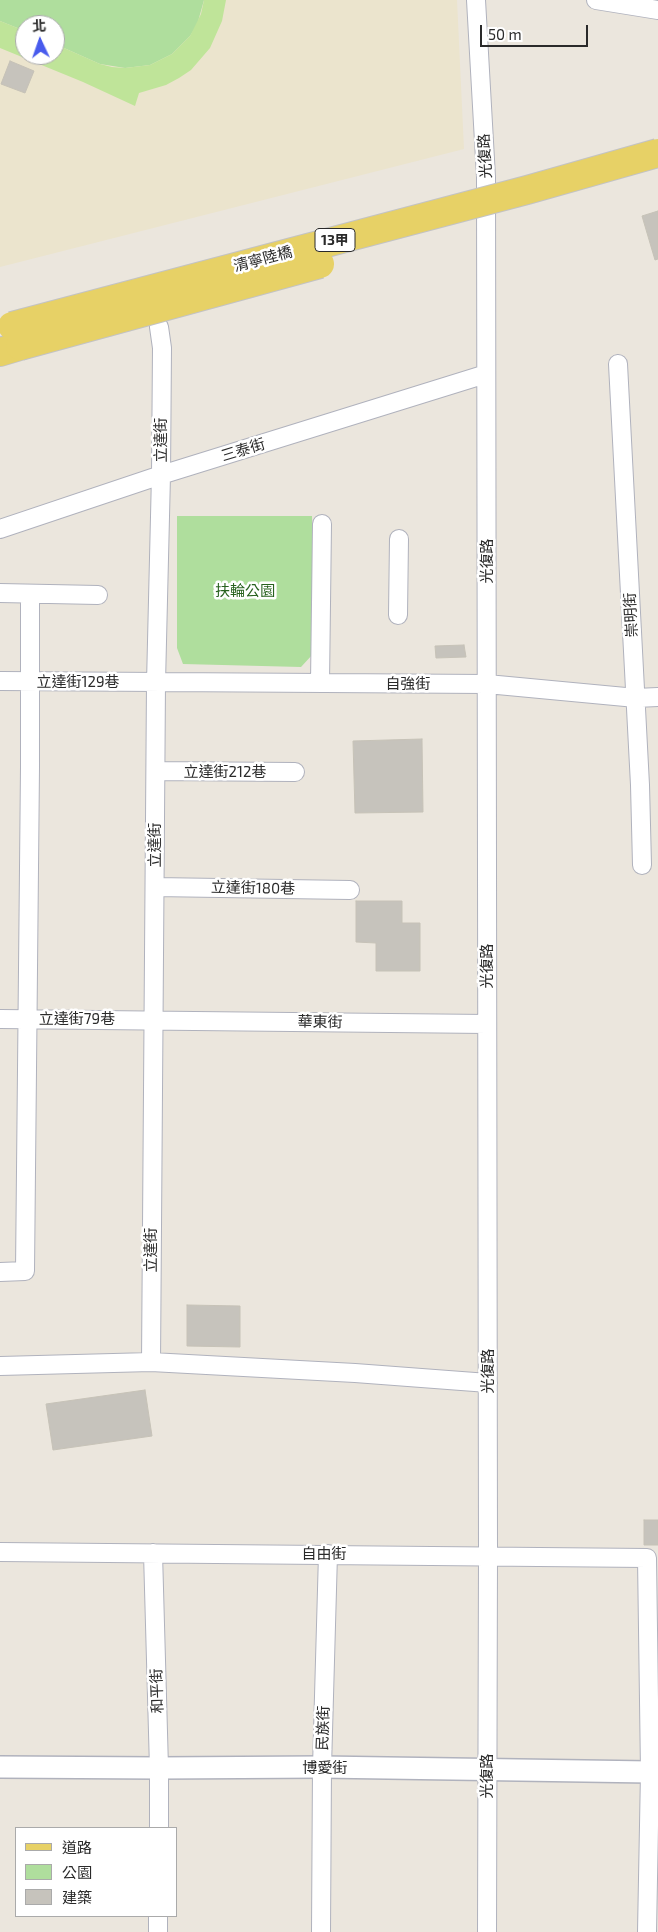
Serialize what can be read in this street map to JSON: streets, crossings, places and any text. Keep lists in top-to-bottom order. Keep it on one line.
{"streets":{"main road":["13甲","清寧陸橋"],"street":["光復路","立達街","三泰街","崇明街","立達街129巷","自強街","立達街212巷","立達街180巷","立達街79巷","華東街","自由街","和平街","民族街","博愛街"]},"crossings":[["光復路","三泰街"],["光復路","自強街"],["光復路","華東街"],["光復路","自由街"],["光復路","博愛街"],["立達街","三泰街"],["立達街","立達街129巷"],["立達街","自強街"],["立達街","立達街212巷"],["立達街","立達街180巷"],["立達街","立達街79巷"],["立達街","華東街"],["崇明街","自強街"],["立達街129巷","自強街"],["立達街79巷","華東街"],["自由街","和平街"],["自由街","民族街"],["自由街","博愛街"],["和平街","博愛街"],["民族街","博愛街"]],"parks":["扶輪公園"],"legend":["道路","公園","建築"],"scale_bar":"50 m","north":"top"}
